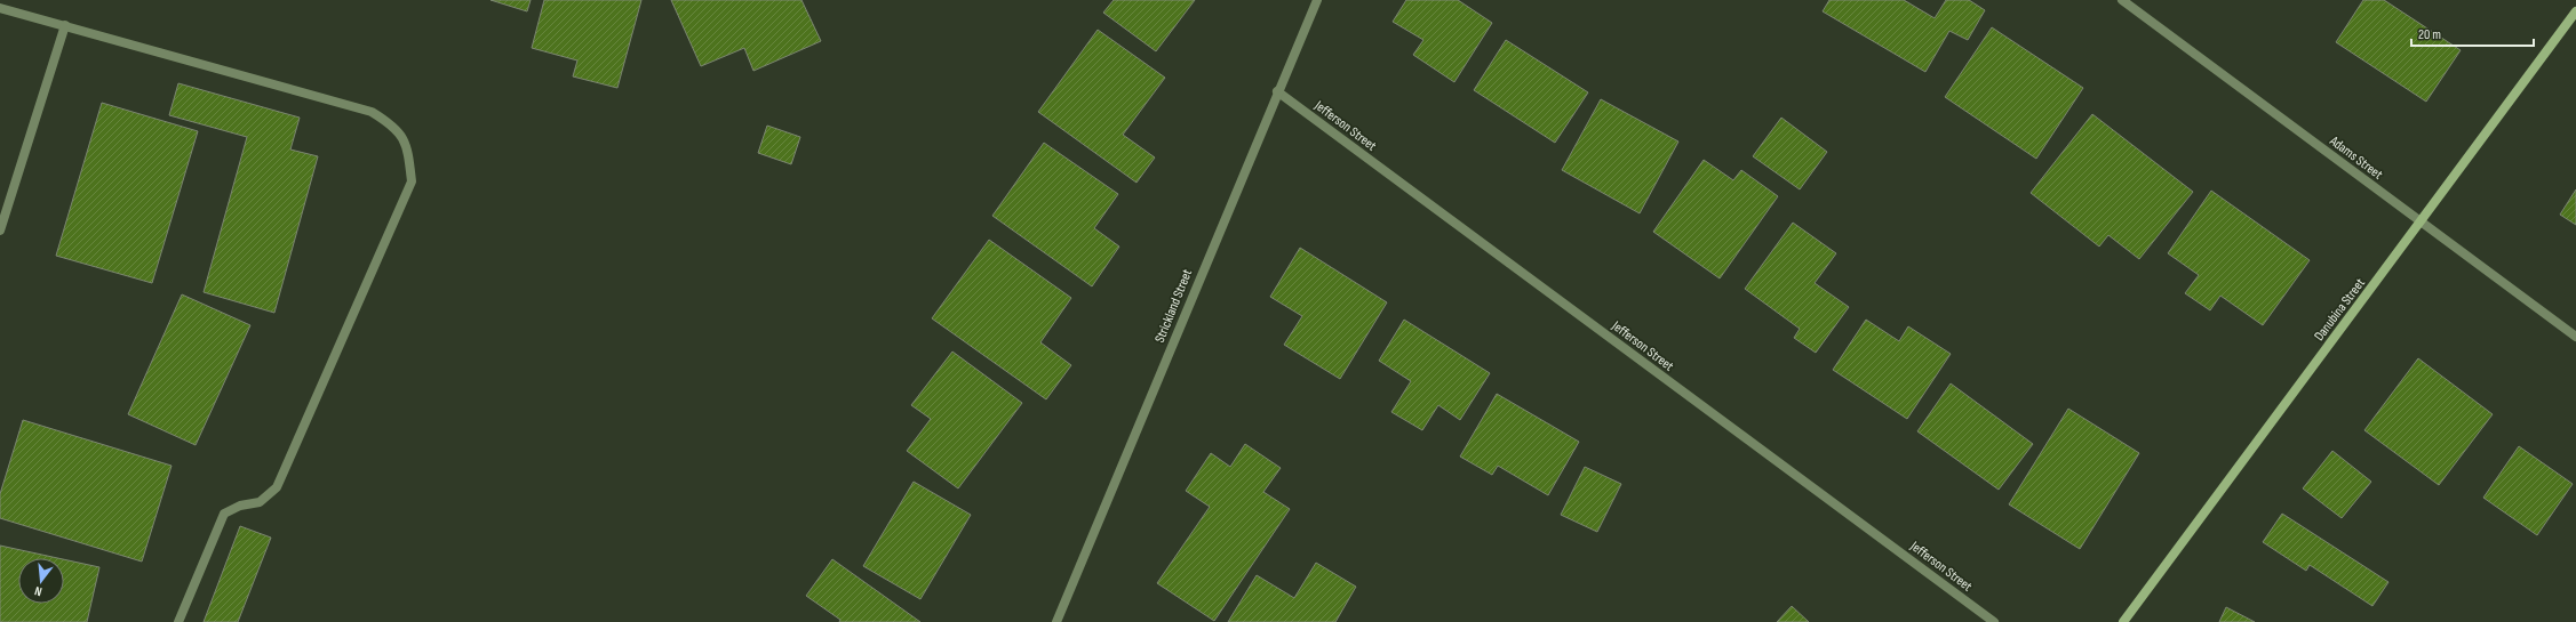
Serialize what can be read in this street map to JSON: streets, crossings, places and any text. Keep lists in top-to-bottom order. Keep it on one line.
{"streets":{"street":["Jefferson Street","Adams Street","Strickland Street","Danubina Street"]},"crossings":[["Jefferson Street","Strickland Street"],["Adams Street","Danubina Street"]],"scale_bar":"20 m","north":"bottom"}
